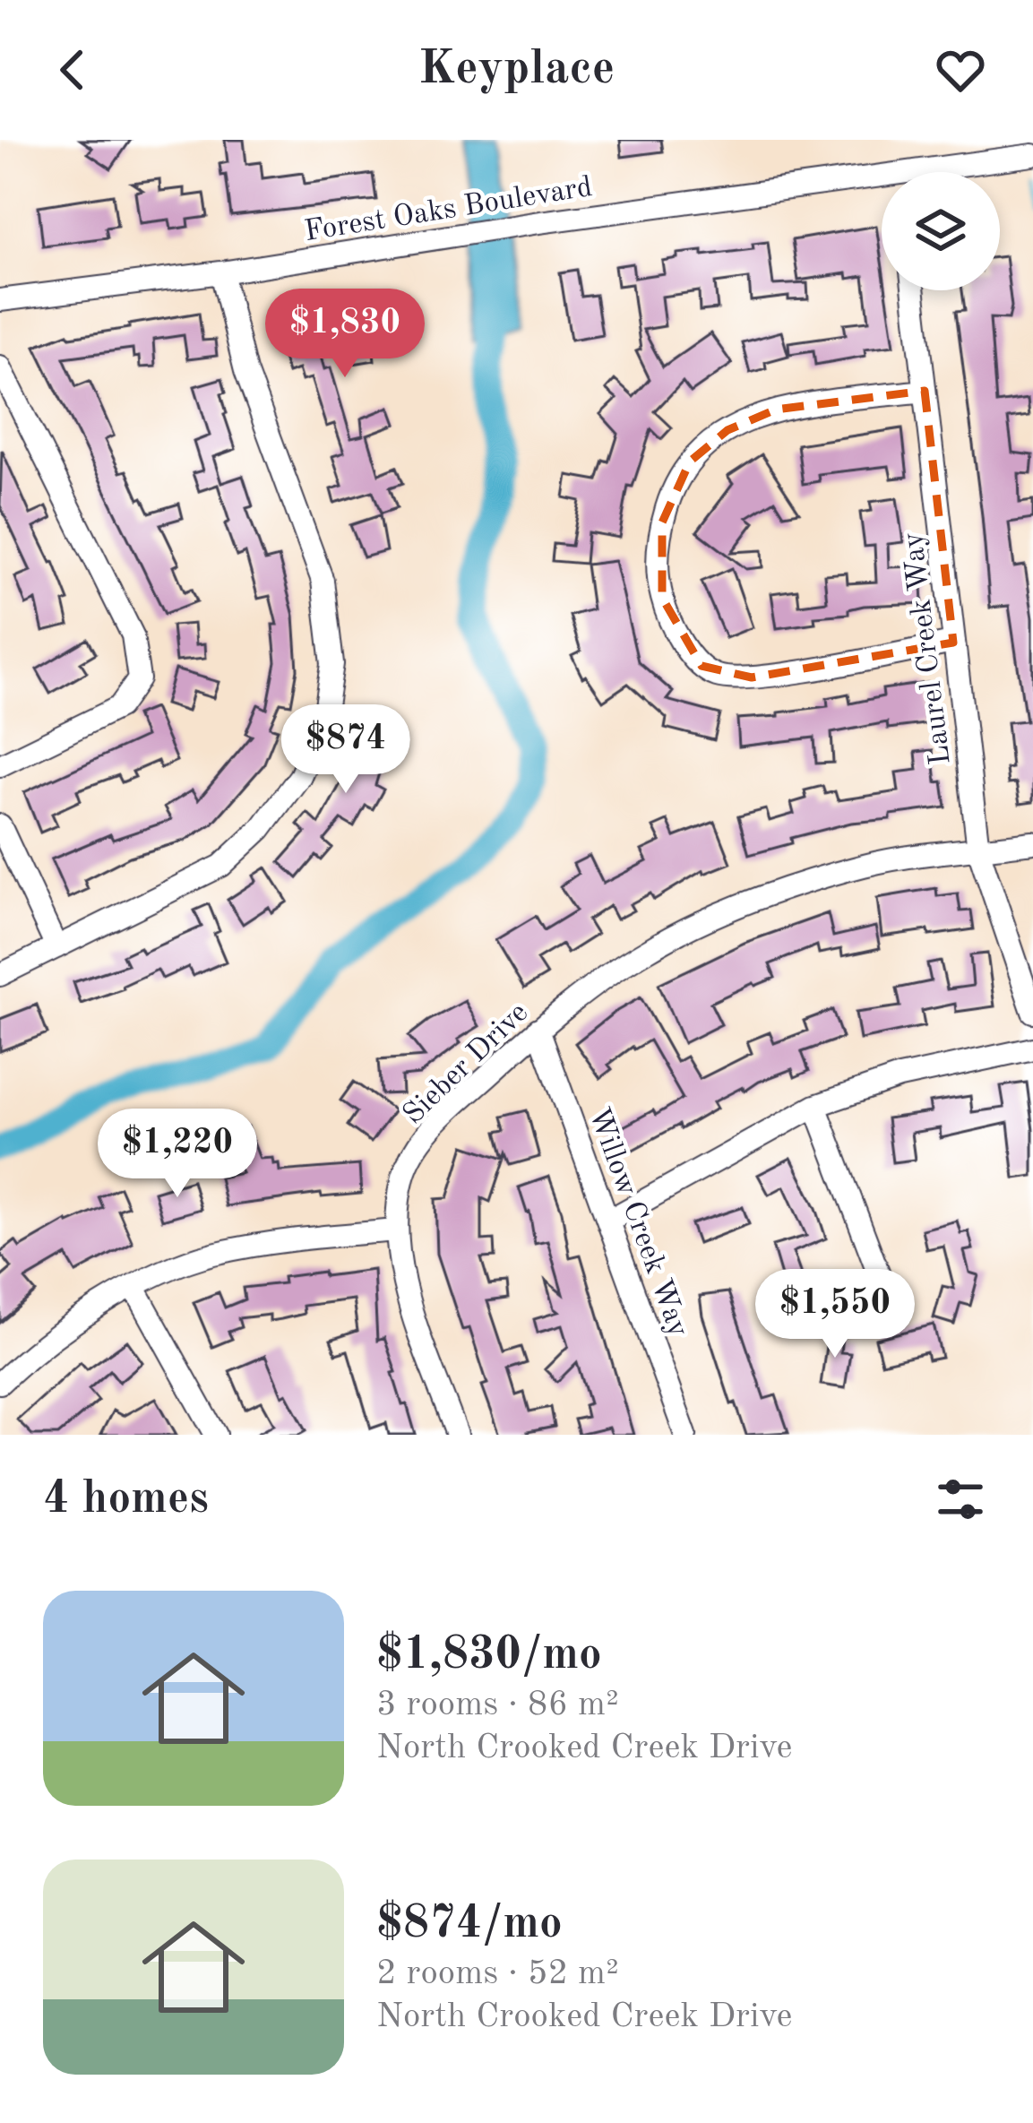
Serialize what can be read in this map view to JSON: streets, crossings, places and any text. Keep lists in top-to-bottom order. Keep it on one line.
{"streets":{"street":["Forest Oaks Boulevard","Laurel Creek Way","Sieber Drive","Willow Creek Way"]},"crossings":[["Laurel Creek Way","Sieber Drive"],["Sieber Drive","Willow Creek Way"]],"page":{"header":"Keyplace","price":["$1,830","$874","$1,220","$1,550"],"heading":"4 homes","list":[{"name":"$1,830/mo","note":"3 rooms · 86 m² · North Crooked Creek Drive"},{"name":"$874/mo","note":"2 rooms · 52 m² · North Crooked Creek Drive"}]}}
